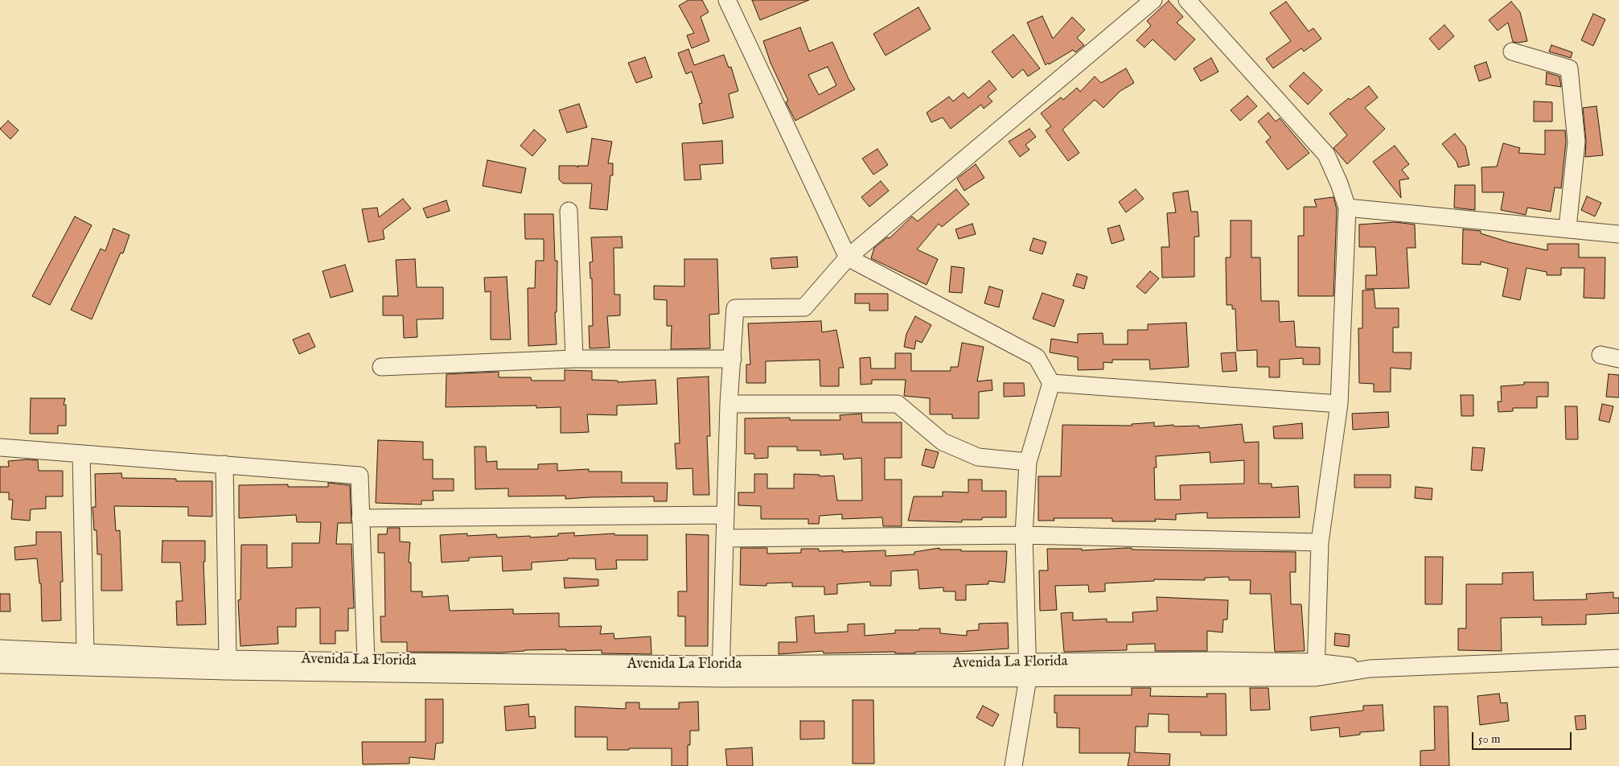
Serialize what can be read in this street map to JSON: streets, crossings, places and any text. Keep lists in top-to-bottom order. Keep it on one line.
{"streets":{"street":["Avenida La Florida"]},"scale_bar":"50 m"}
